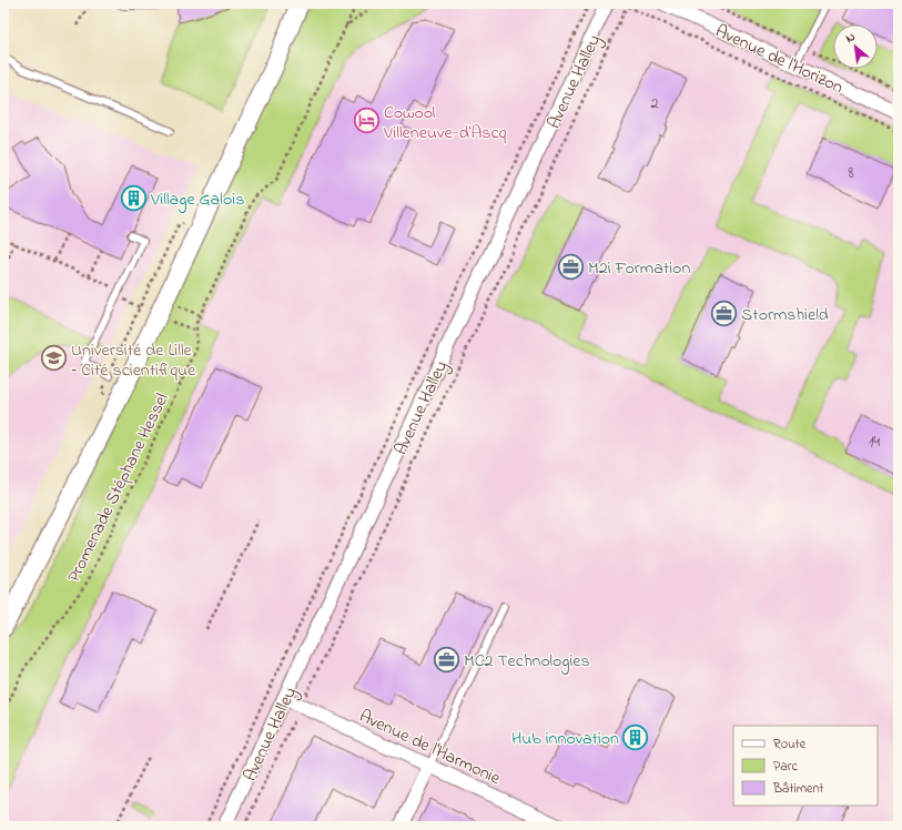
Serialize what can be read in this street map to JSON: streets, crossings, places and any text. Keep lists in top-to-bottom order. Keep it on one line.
{"streets":{"street":["Avenue de l'Horizon","Avenue Halley","Avenue de l'Harmonie"],"path":["Promenade Stéphane Hessel"]},"crossings":[["Avenue de l'Horizon","Avenue Halley"],["Avenue Halley","Avenue de l'Harmonie"]],"places":{"hotel":["Cowool Villeneuve-d'Ascq"],"building":["Village Galois","Hub innovation"],"office":["M2i Formation","Stormshield","MC2 Technologies"],"school or university":["Université de Lille ‐ Cité scientifique"]},"house_numbers":["2","8","14"],"legend":["Route","Parc","Bâtiment"],"north":"top left"}
